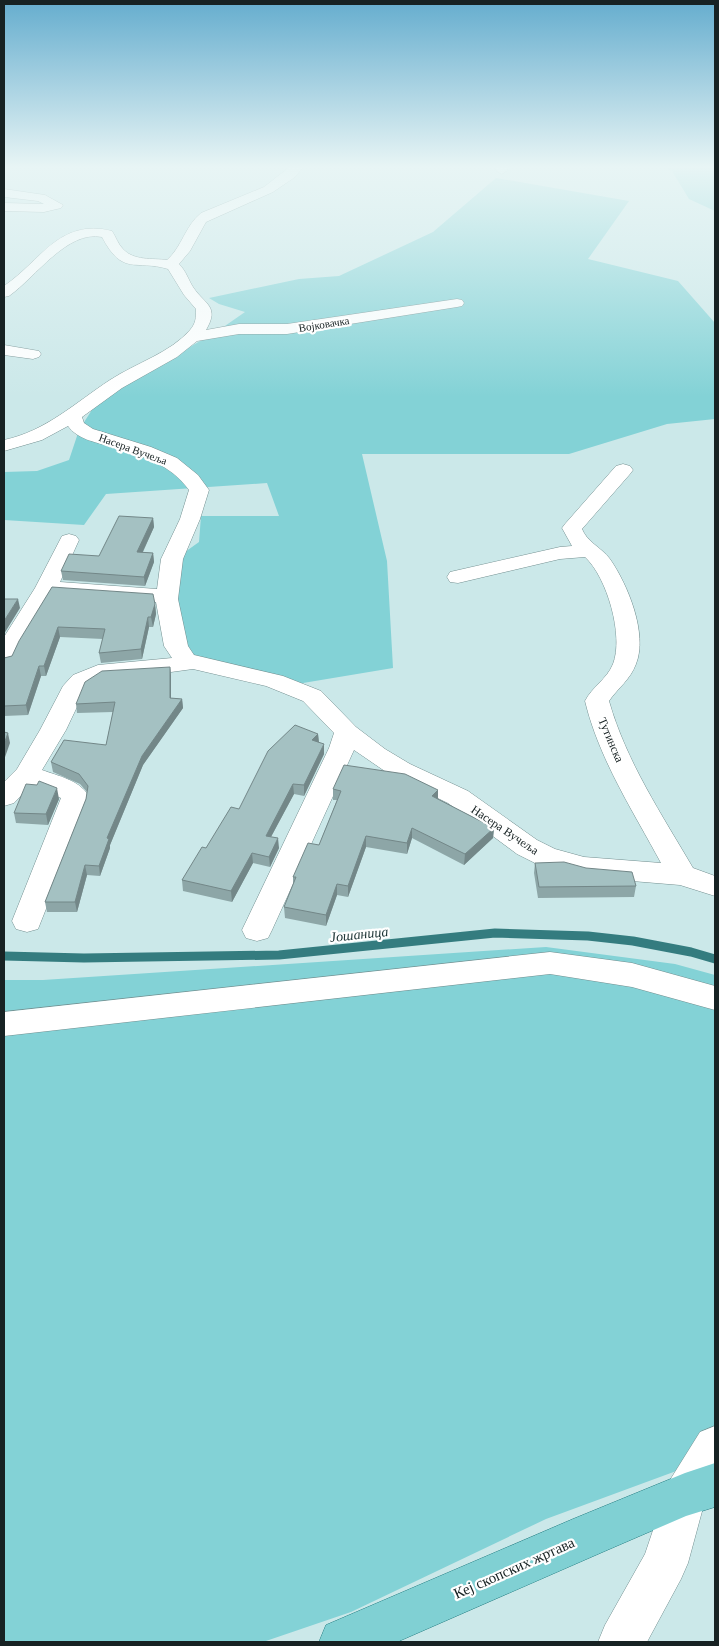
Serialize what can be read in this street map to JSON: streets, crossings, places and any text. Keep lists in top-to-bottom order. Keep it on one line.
{"streets":{"main road":["Кеј скопских жртава"],"street":["Војковачка","Насера Вучеља","Тутинска"]},"crossings":[["Војковачка","Насера Вучеља"],["Насера Вучеља","Тутинска"]],"water":["Јошаница"]}
